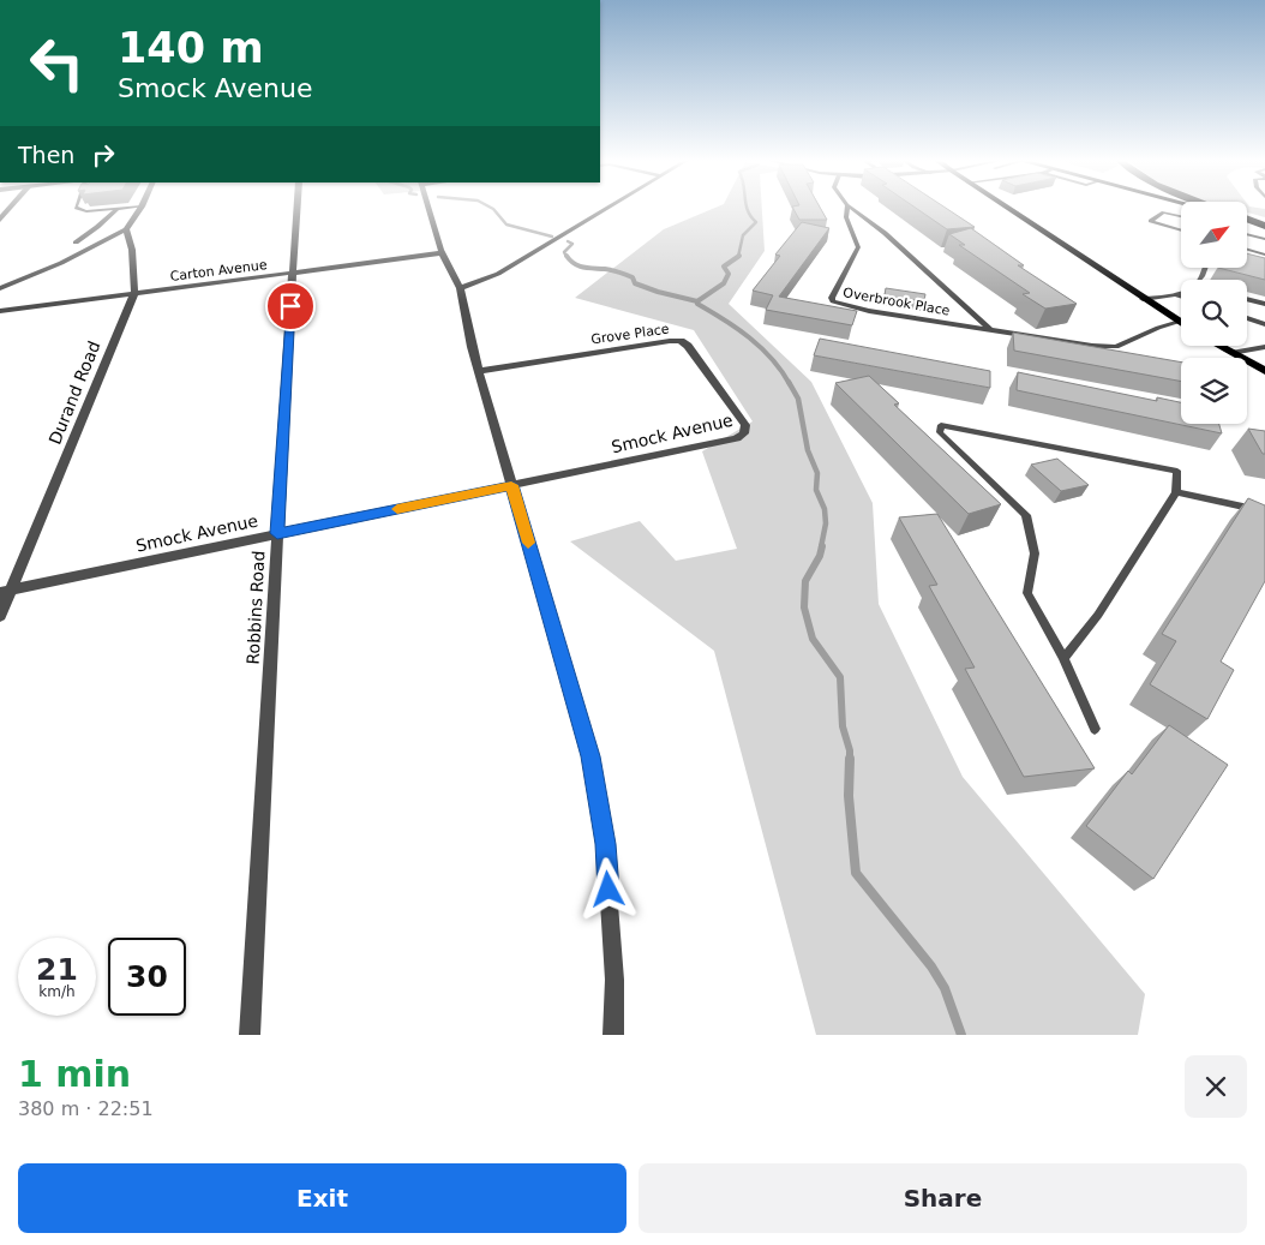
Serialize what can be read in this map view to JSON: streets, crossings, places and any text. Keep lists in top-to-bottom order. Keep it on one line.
{"streets":{"street":["Carton Avenue","Grove Place","Durand Road","Smock Avenue","Robbins Road"],"lane":["Overbrook Place"]},"crossings":[["Carton Avenue","Durand Road"],["Carton Avenue","Robbins Road"],["Grove Place","Smock Avenue"],["Durand Road","Smock Avenue"],["Smock Avenue","Robbins Road"]],"north":"top right","page":{"turn":["140 m","Smock Avenue"],"then":"Then","speed":"21 km/h","limit":"30","heading":["1 min","380 m · 22:51"],"buttons":["Exit","Share"]}}
